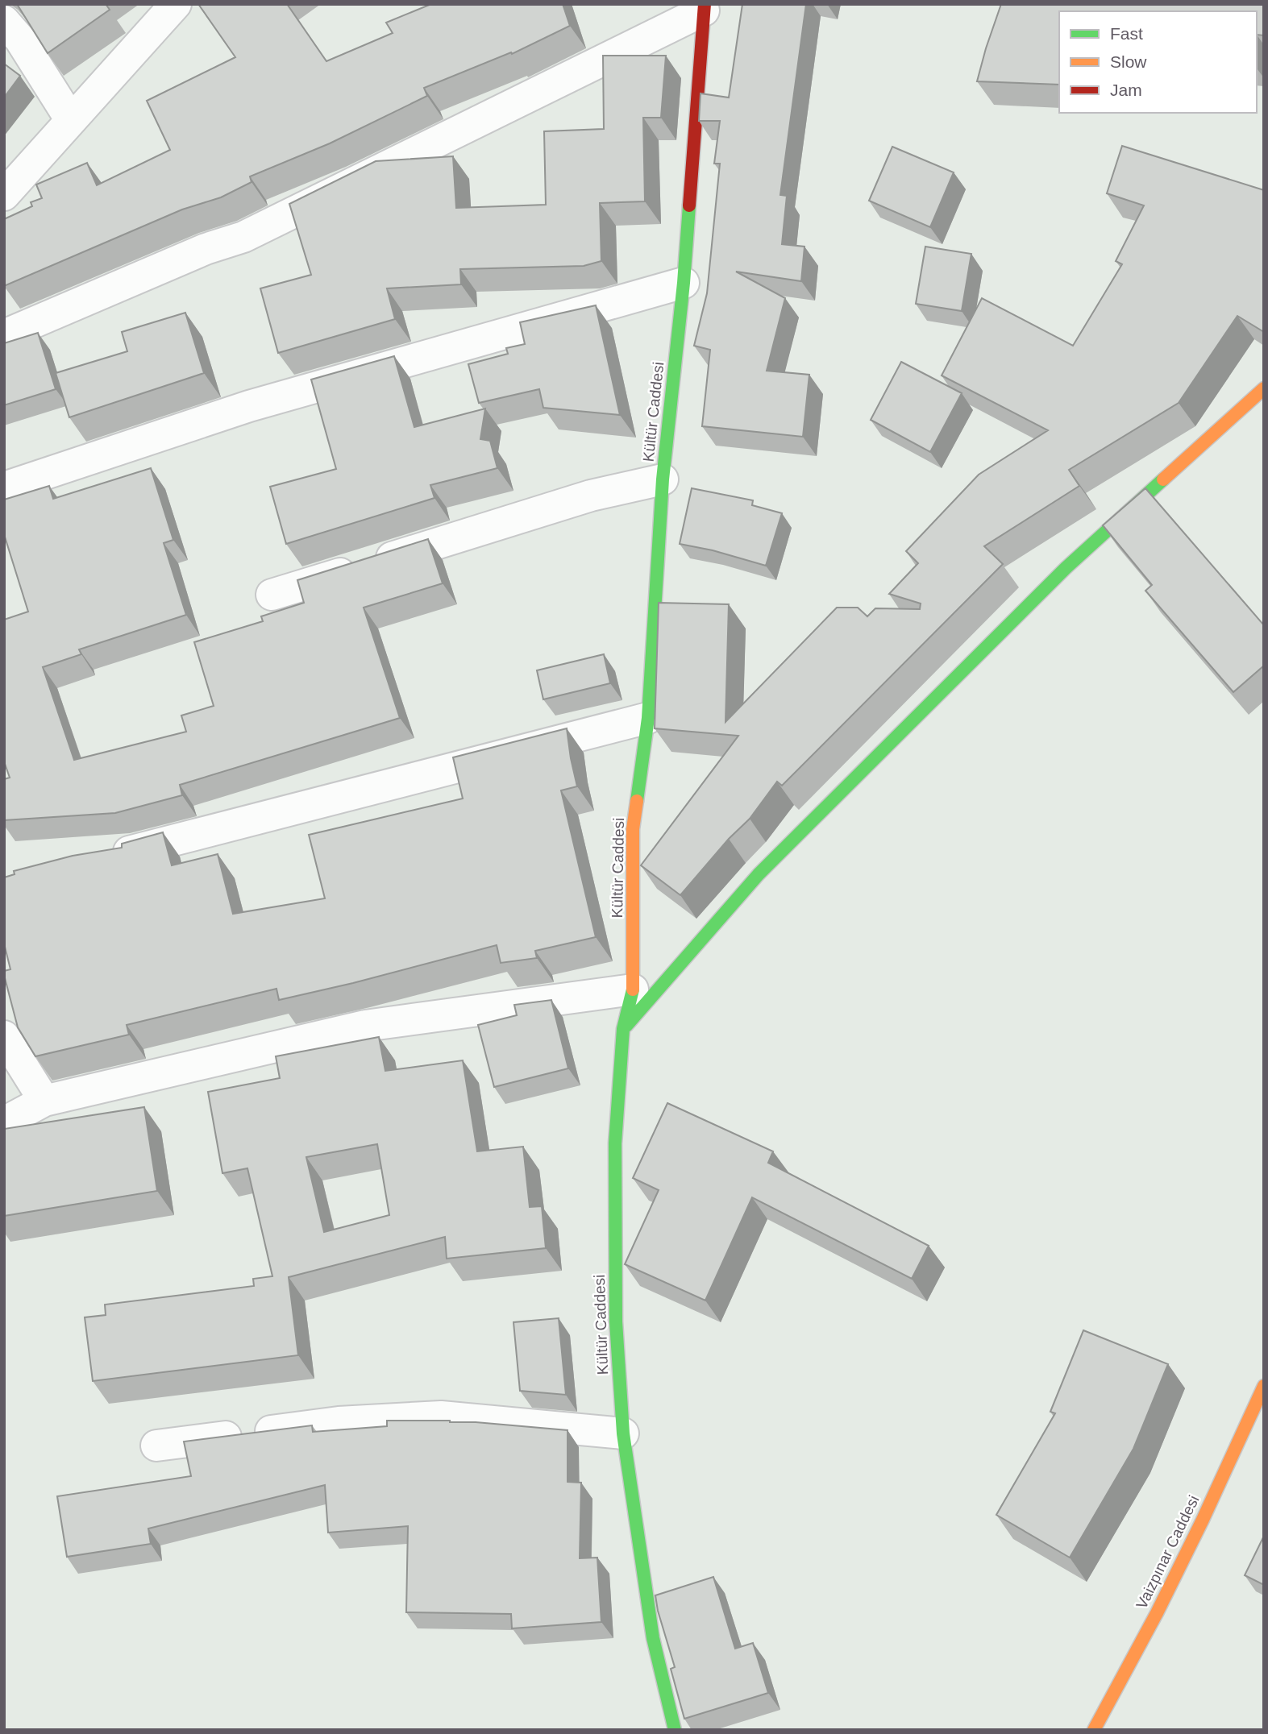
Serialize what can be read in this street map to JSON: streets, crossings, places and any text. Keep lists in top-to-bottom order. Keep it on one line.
{"streets":{"street":["Kültür Caddesi","Vaizpınar Caddesi"]},"legend":["Fast","Slow","Jam"]}
